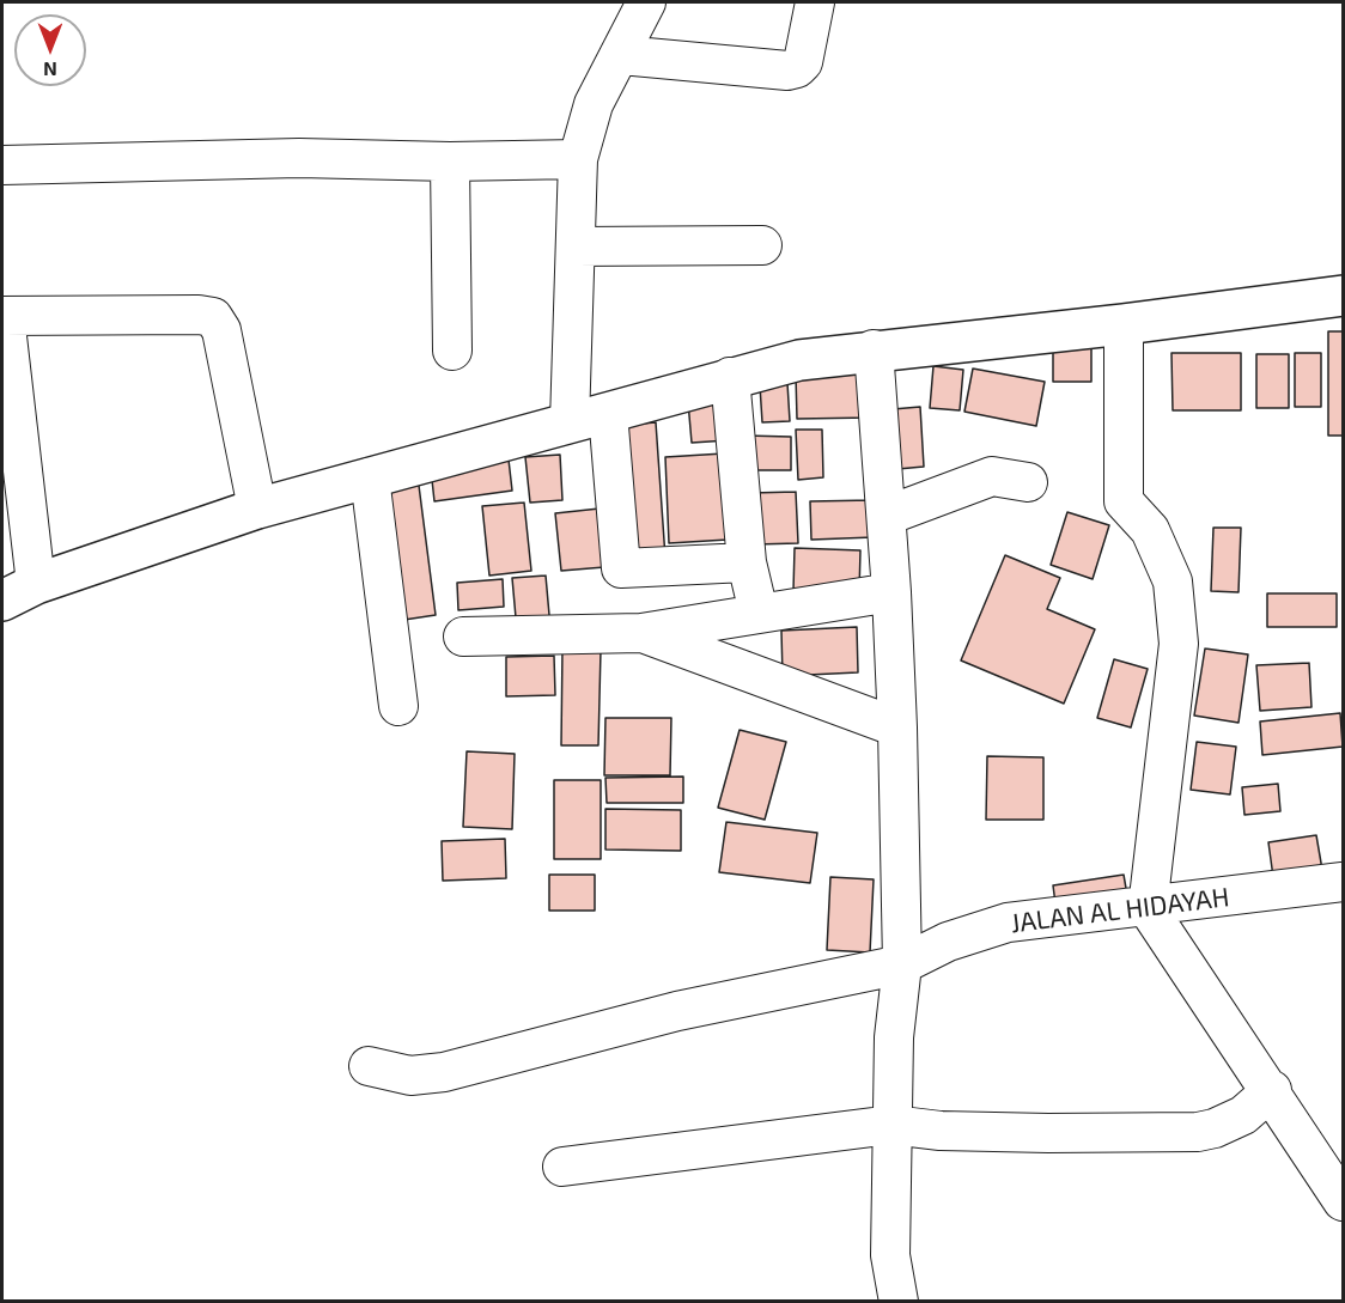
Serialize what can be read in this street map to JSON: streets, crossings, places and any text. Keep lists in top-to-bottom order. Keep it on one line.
{"streets":{"street":["JALAN AL HIDAYAH"]},"north":"bottom"}
